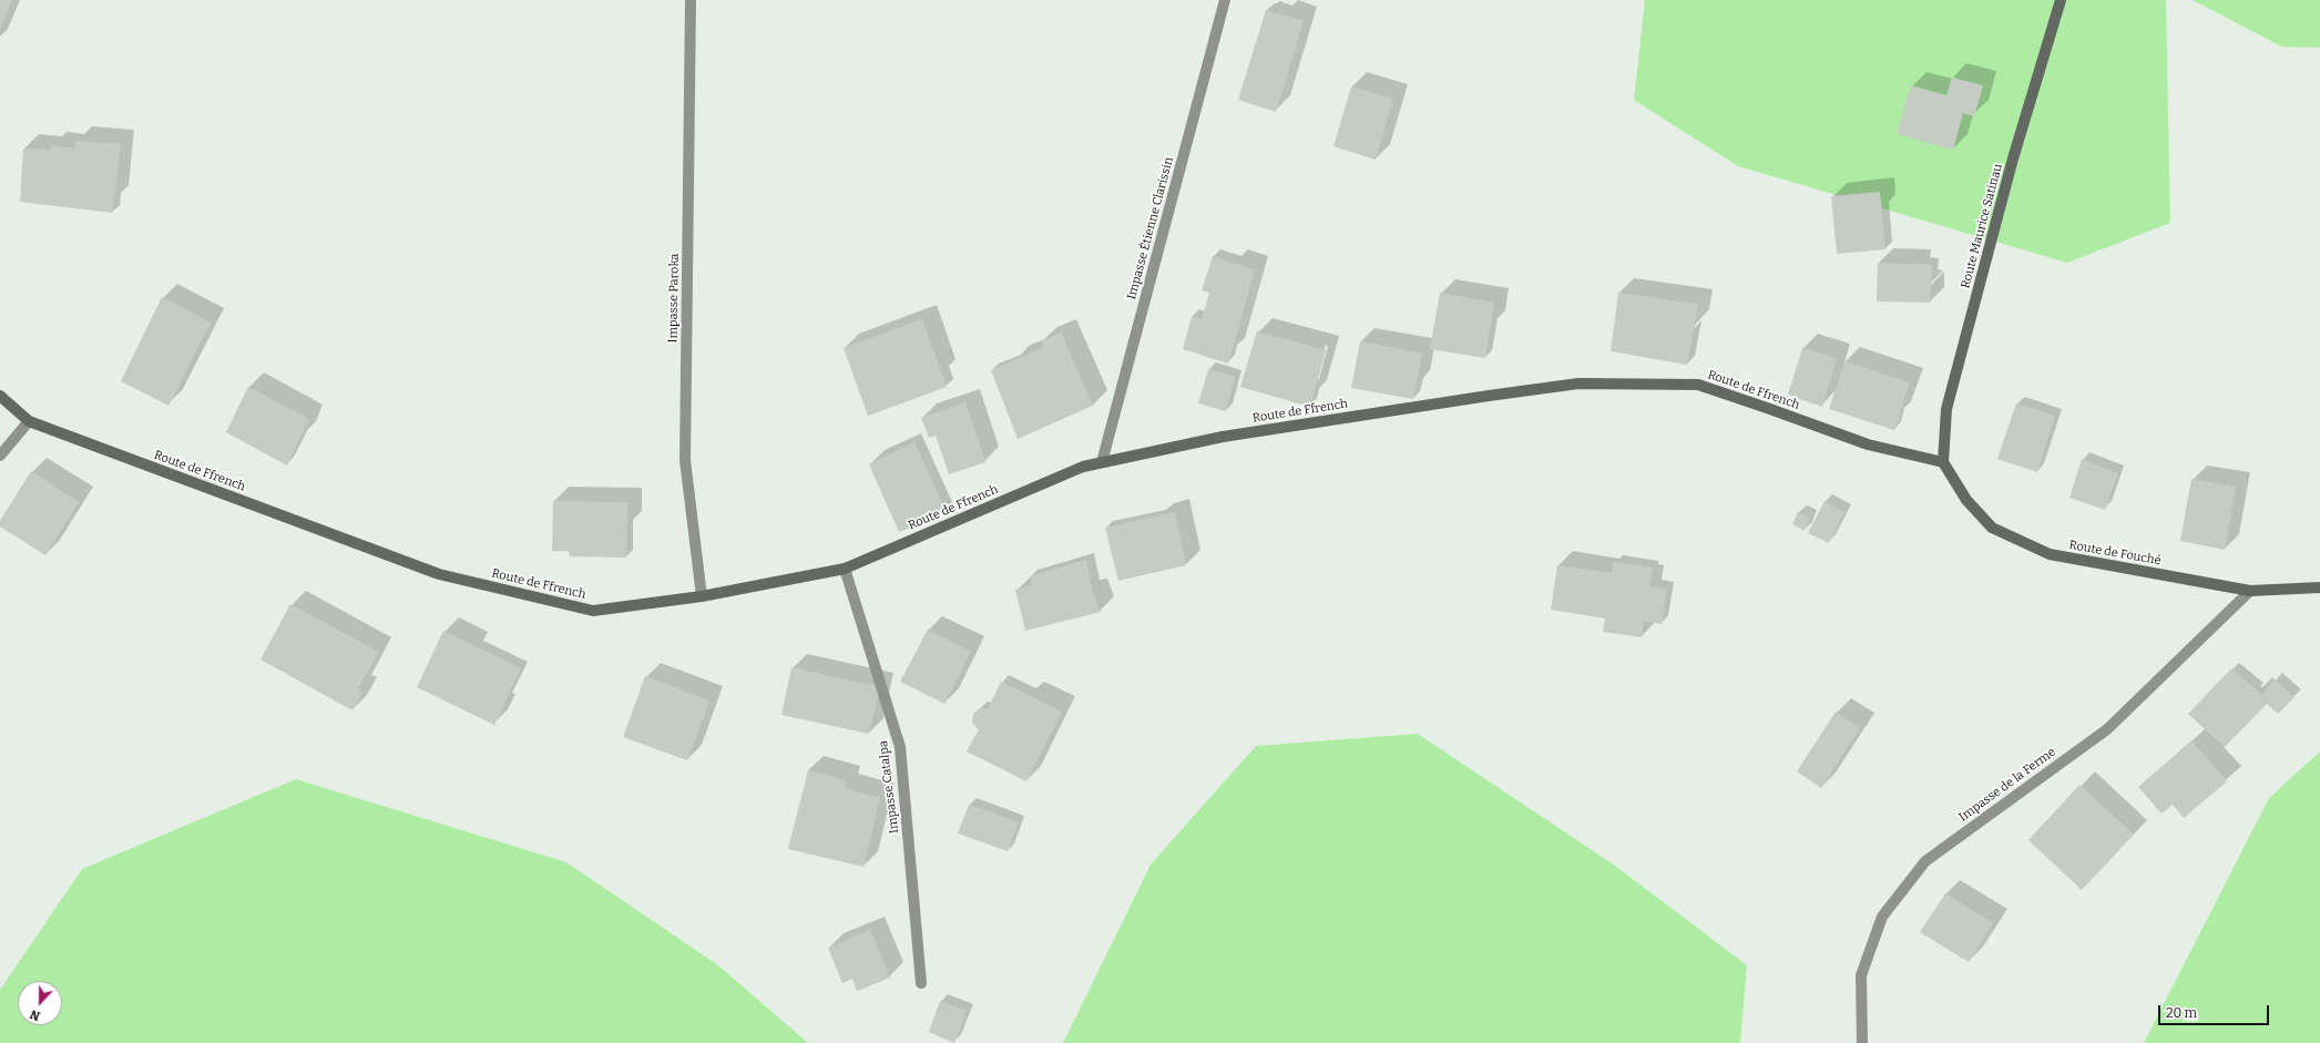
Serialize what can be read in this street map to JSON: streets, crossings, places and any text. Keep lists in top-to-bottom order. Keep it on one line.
{"streets":{"main road":["Route Maurice Satinau","Route de Ffrench","Route de Fouché"],"street":["Impasse Étienne Clarissin","Impasse Paroka","Impasse de la Ferme","Impasse Catalpa"]},"crossings":[["Route Maurice Satinau","Route de Ffrench"],["Route Maurice Satinau","Route de Fouché"],["Impasse Étienne Clarissin","Route de Ffrench"],["Impasse Paroka","Route de Ffrench"],["Route de Ffrench","Route de Fouché"],["Route de Ffrench","Impasse Catalpa"],["Route de Fouché","Impasse de la Ferme"]],"scale_bar":"20 m","north":"bottom"}
